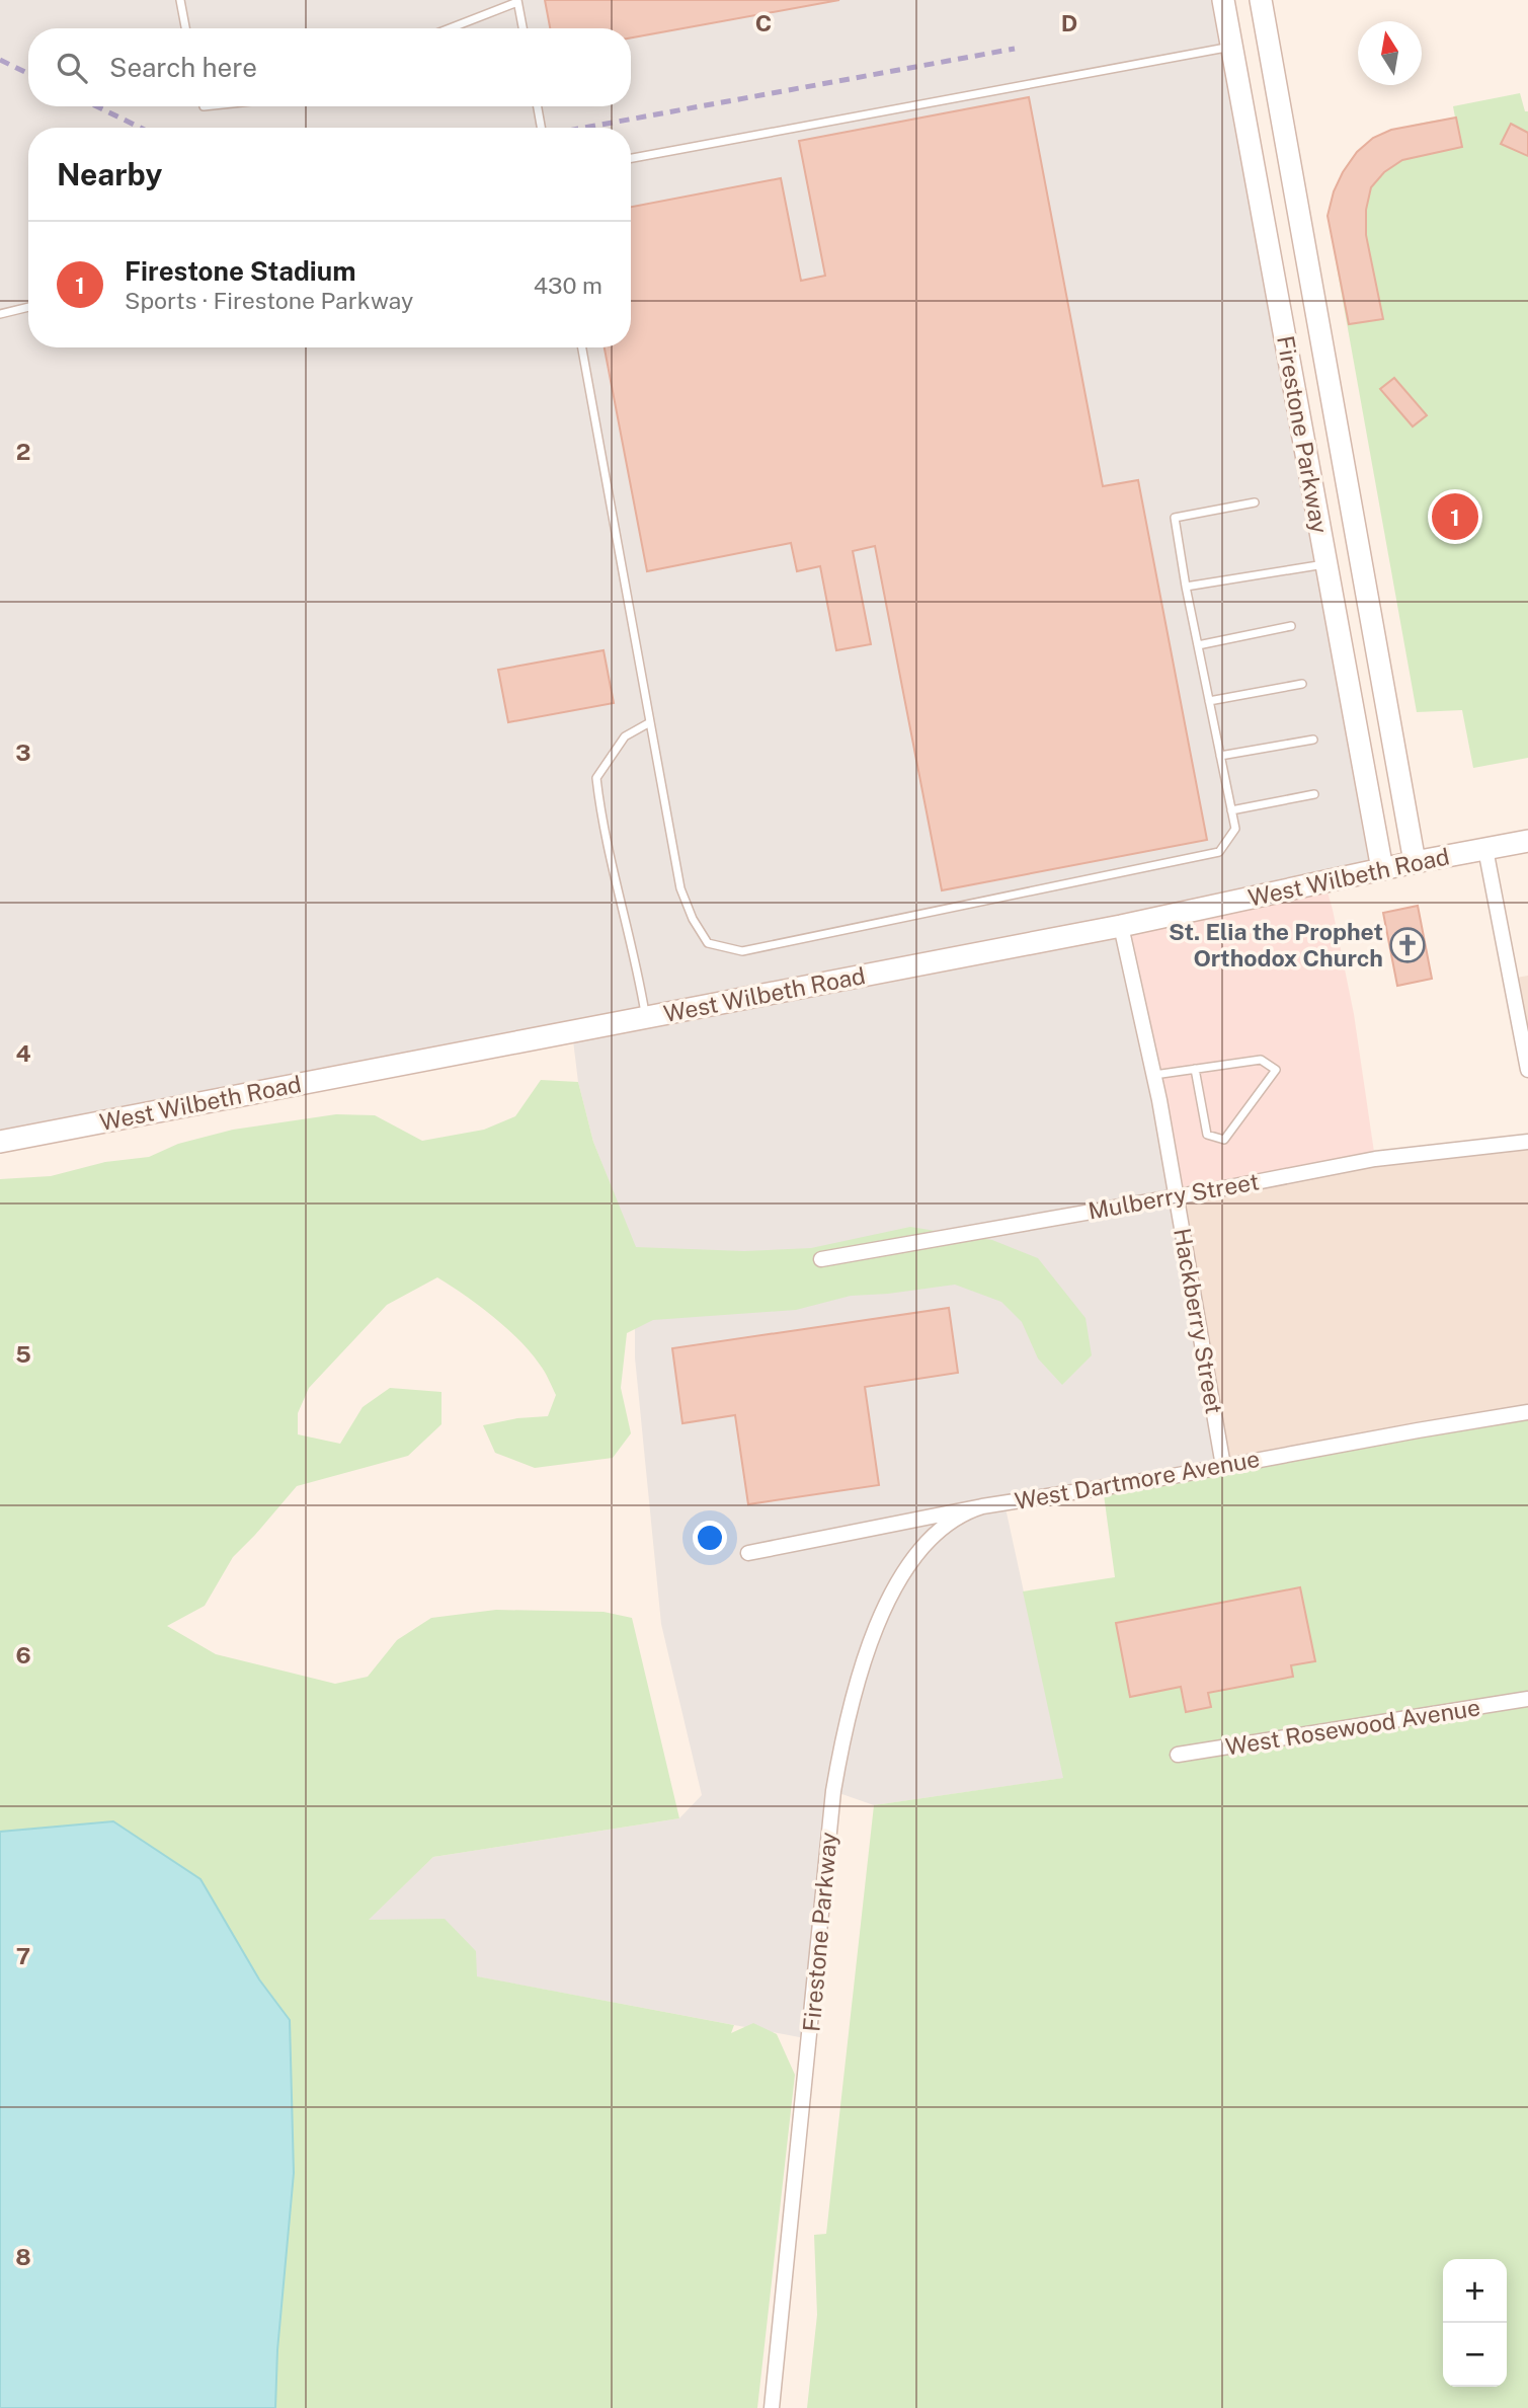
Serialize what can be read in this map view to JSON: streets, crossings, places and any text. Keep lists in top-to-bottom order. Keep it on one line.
{"streets":{"street":["Firestone Parkway","West Wilbeth Road","Mulberry Street","Hackberry Street","West Dartmore Avenue","West Rosewood Avenue"]},"crossings":[["Firestone Parkway","West Wilbeth Road"],["Firestone Parkway","West Dartmore Avenue"],["West Wilbeth Road","Hackberry Street"],["Mulberry Street","Hackberry Street"],["Hackberry Street","West Dartmore Avenue"]],"places":{"church":["St. Elia the Prophet Orthodox Church"]},"north":"top","page":{"search":"Search here","heading":"Nearby","list":[{"mark":"1","name":"Firestone Stadium","note":"Sports · Firestone Parkway","value":"430 m"}],"pins":"1","map_buttons":["+","−"]},"grid":{"columns":["C","D"],"rows":["2","3","4","5","6","7","8"]}}
